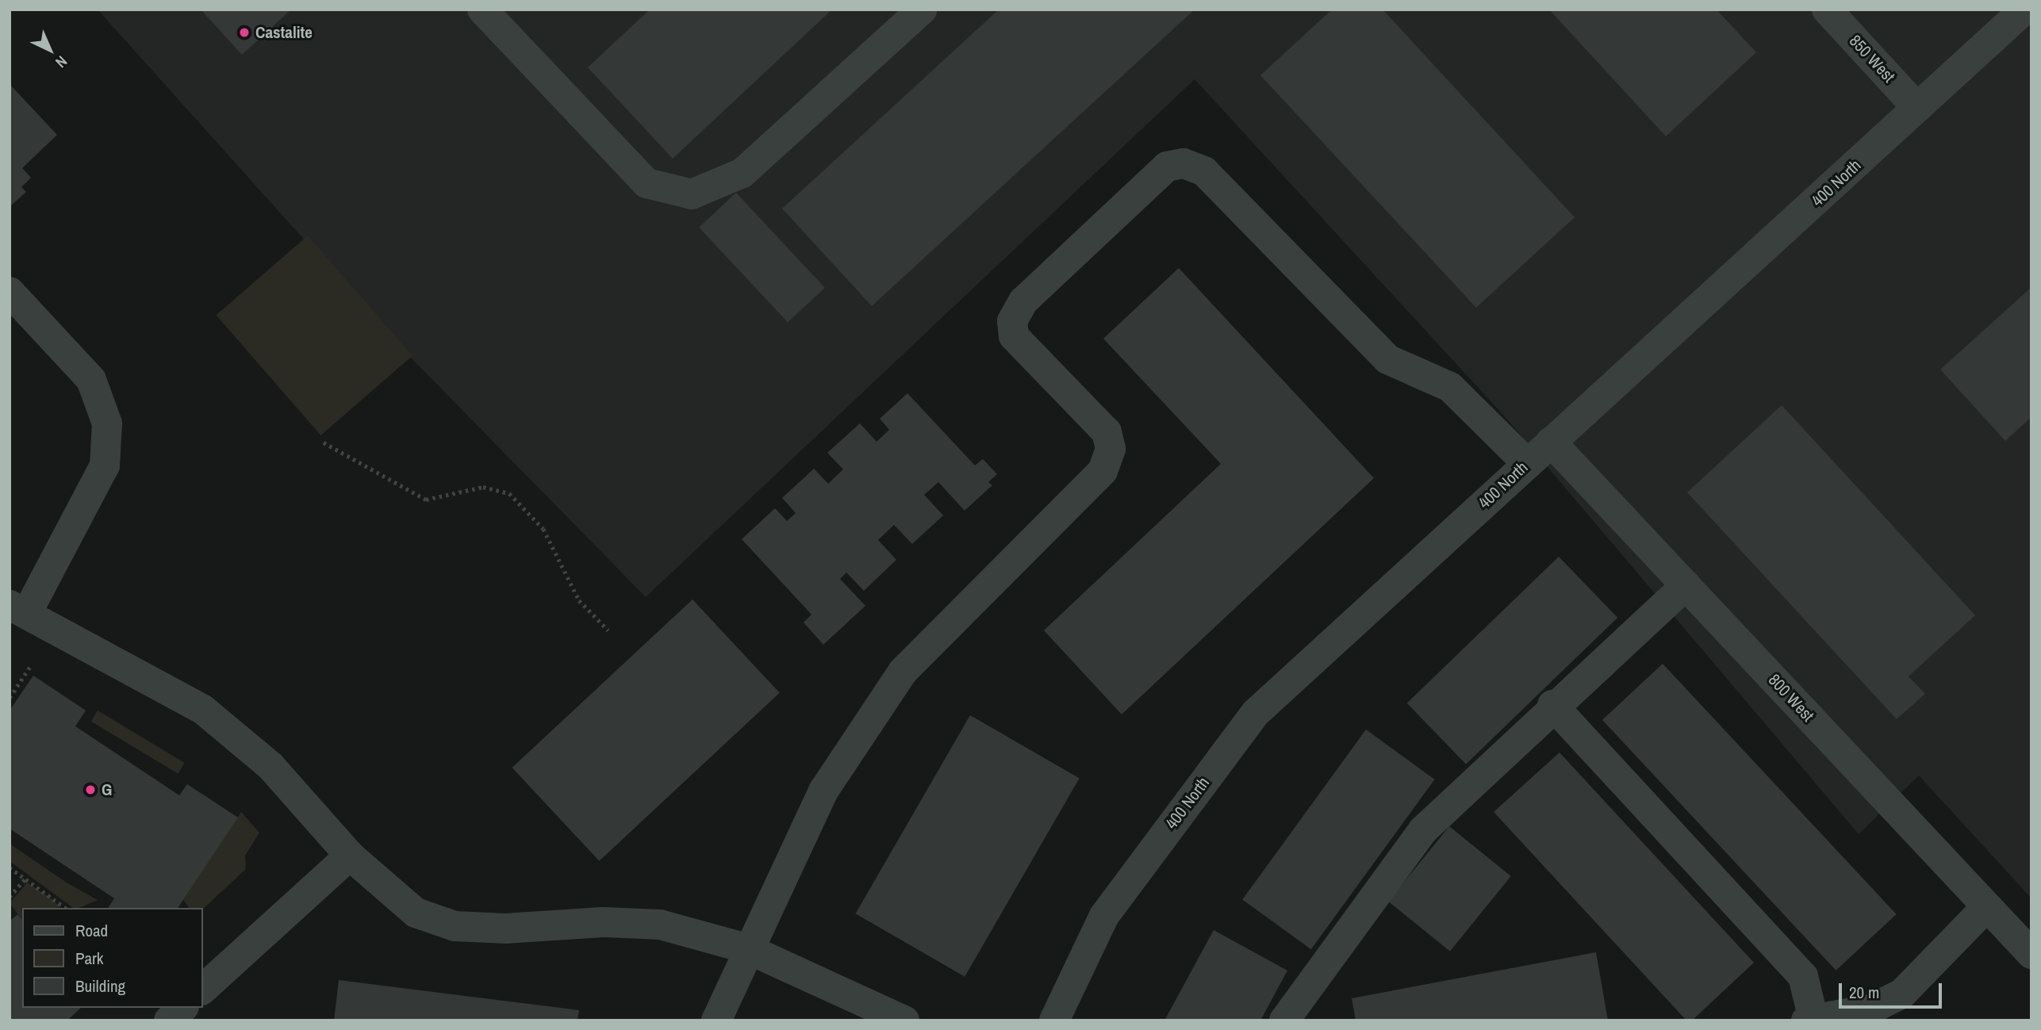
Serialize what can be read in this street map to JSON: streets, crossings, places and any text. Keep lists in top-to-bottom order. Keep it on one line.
{"streets":{"street":["850 West","400 North","800 West"]},"crossings":[["850 West","400 North"],["400 North","800 West"]],"places":["Castalite","G"],"legend":["Road","Park","Building"],"scale_bar":"20 m","north":"bottom right"}
